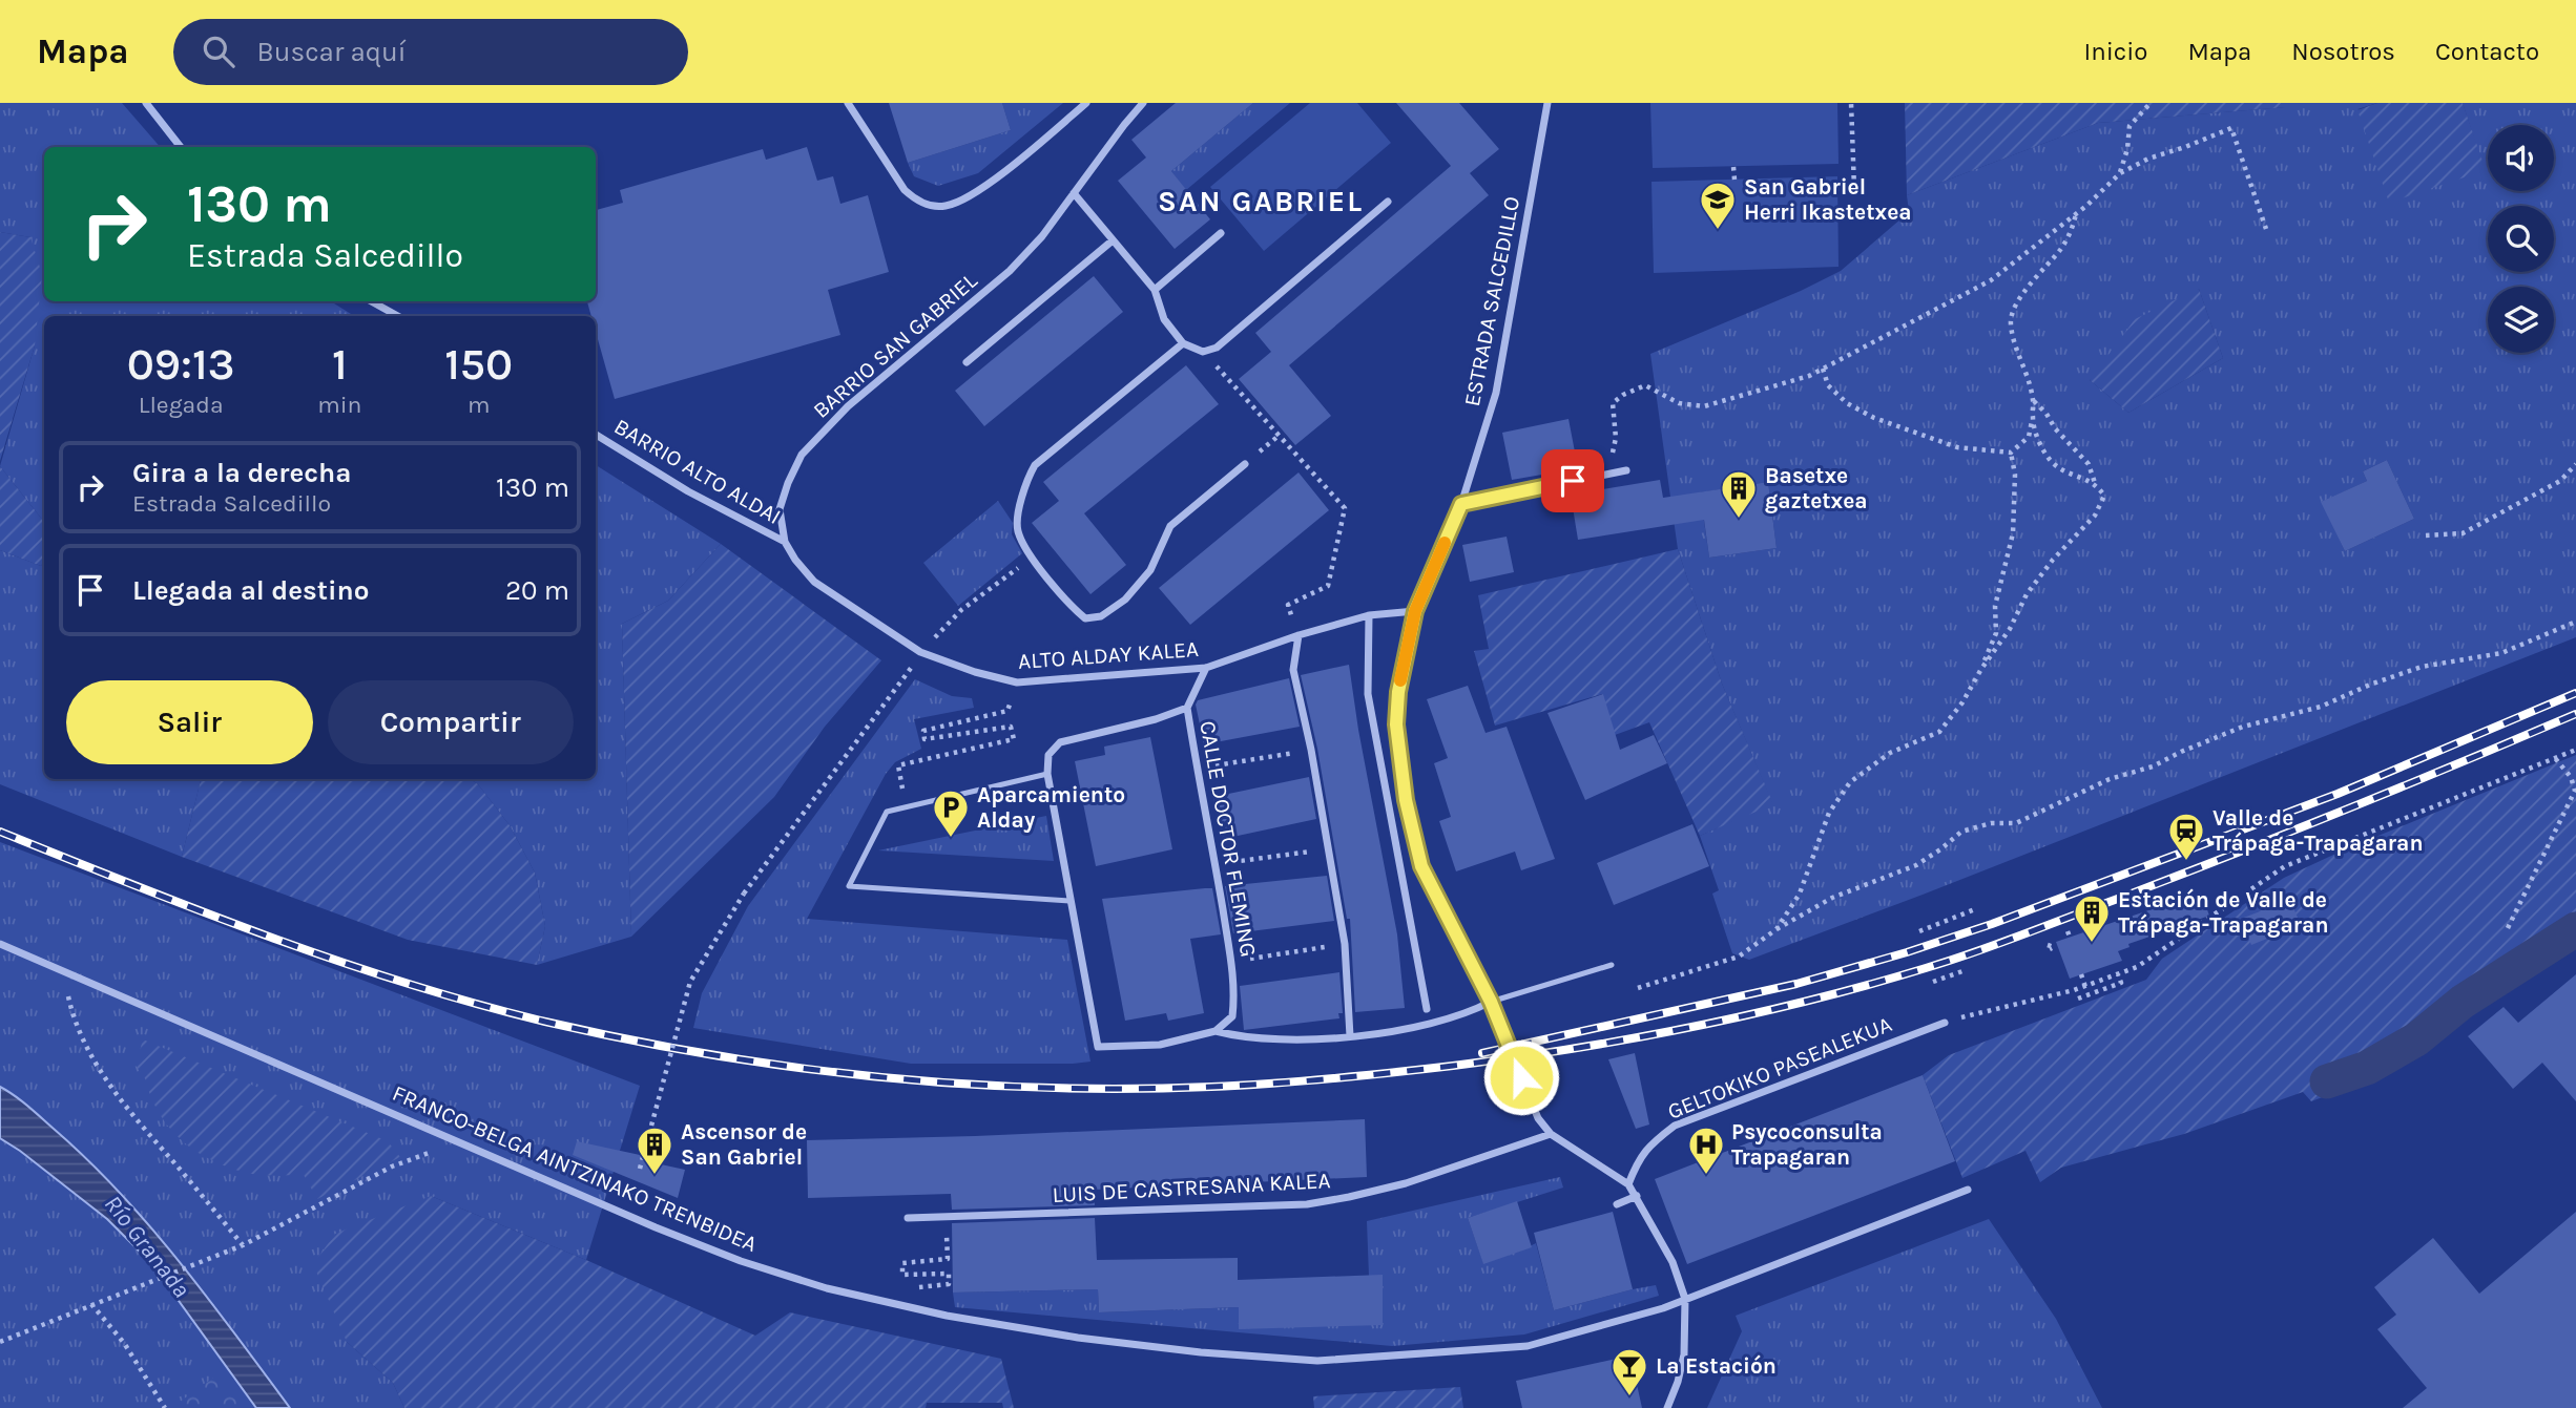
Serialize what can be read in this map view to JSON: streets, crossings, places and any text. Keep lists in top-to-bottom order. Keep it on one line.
{"streets":{"street":["ESTRADA SALCEDILLO","BARRIO SAN GABRIEL","BARRIO ALTO ALDAI","ALTO ALDAY KALEA","CALLE DOCTOR FLEMING","GELTOKIKO PASEALEKUA","FRANCO-BELGA AINTZINAKO TRENBIDEA","LUIS DE CASTRESANA KALEA"]},"crossings":[["ESTRADA SALCEDILLO","ALTO ALDAY KALEA"],["ESTRADA SALCEDILLO","LUIS DE CASTRESANA KALEA"],["BARRIO SAN GABRIEL","BARRIO ALTO ALDAI"],["BARRIO SAN GABRIEL","ALTO ALDAY KALEA"],["BARRIO ALTO ALDAI","ALTO ALDAY KALEA"]],"districts":["SAN GABRIEL"],"water":["Río Granada"],"places":{"school or university":["San Gabriel Herri Ikastetxea"],"building":["Basetxe gaztetxea","Estación de Valle de Trápaga-Trapagaran","Ascensor de San Gabriel"],"parking":["Aparcamiento Alday"],"station":["Valle de Trápaga-Trapagaran"],"hospital":["Psycoconsulta Trapagaran"],"bar":["La Estación"]},"page":{"header":"Mapa","search":"Buscar aquí","nav":["Inicio","Mapa","Nosotros","Contacto"],"turn":["130 m","Estrada Salcedillo"],"eta":["09:13","Llegada","1","min","150","m"],"list":[{"name":"Gira a la derecha","note":"Estrada Salcedillo","value":"130 m"},{"name":"Llegada al destino","value":"20 m"}],"buttons":["Salir","Compartir"]}}
